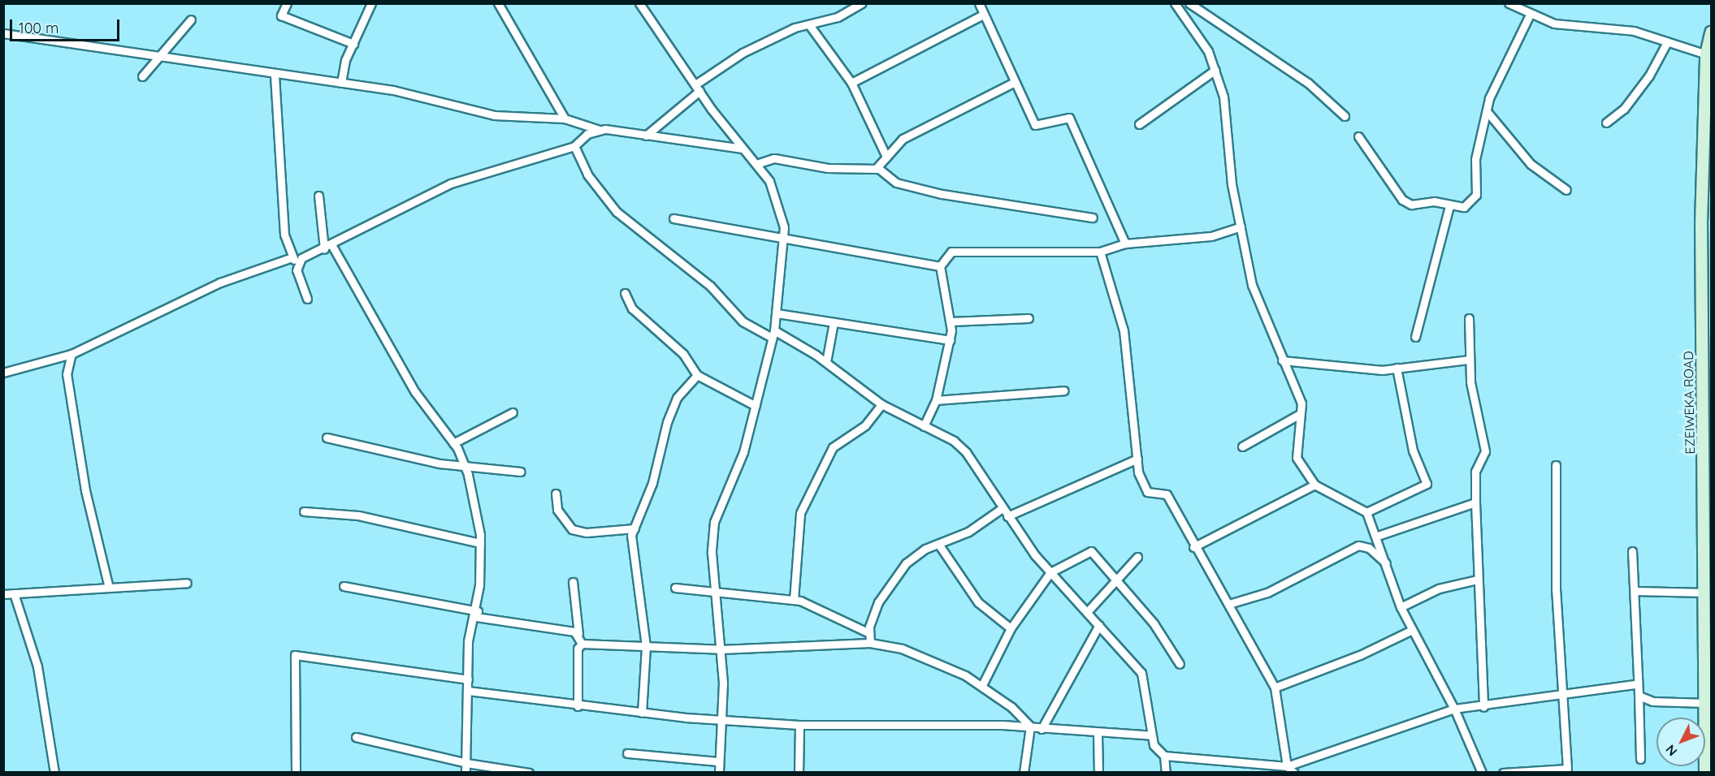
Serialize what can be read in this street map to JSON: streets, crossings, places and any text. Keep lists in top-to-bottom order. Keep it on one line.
{"streets":{"main road":["EZEIWEKA ROAD"]},"scale_bar":"100 m","north":"bottom left"}
